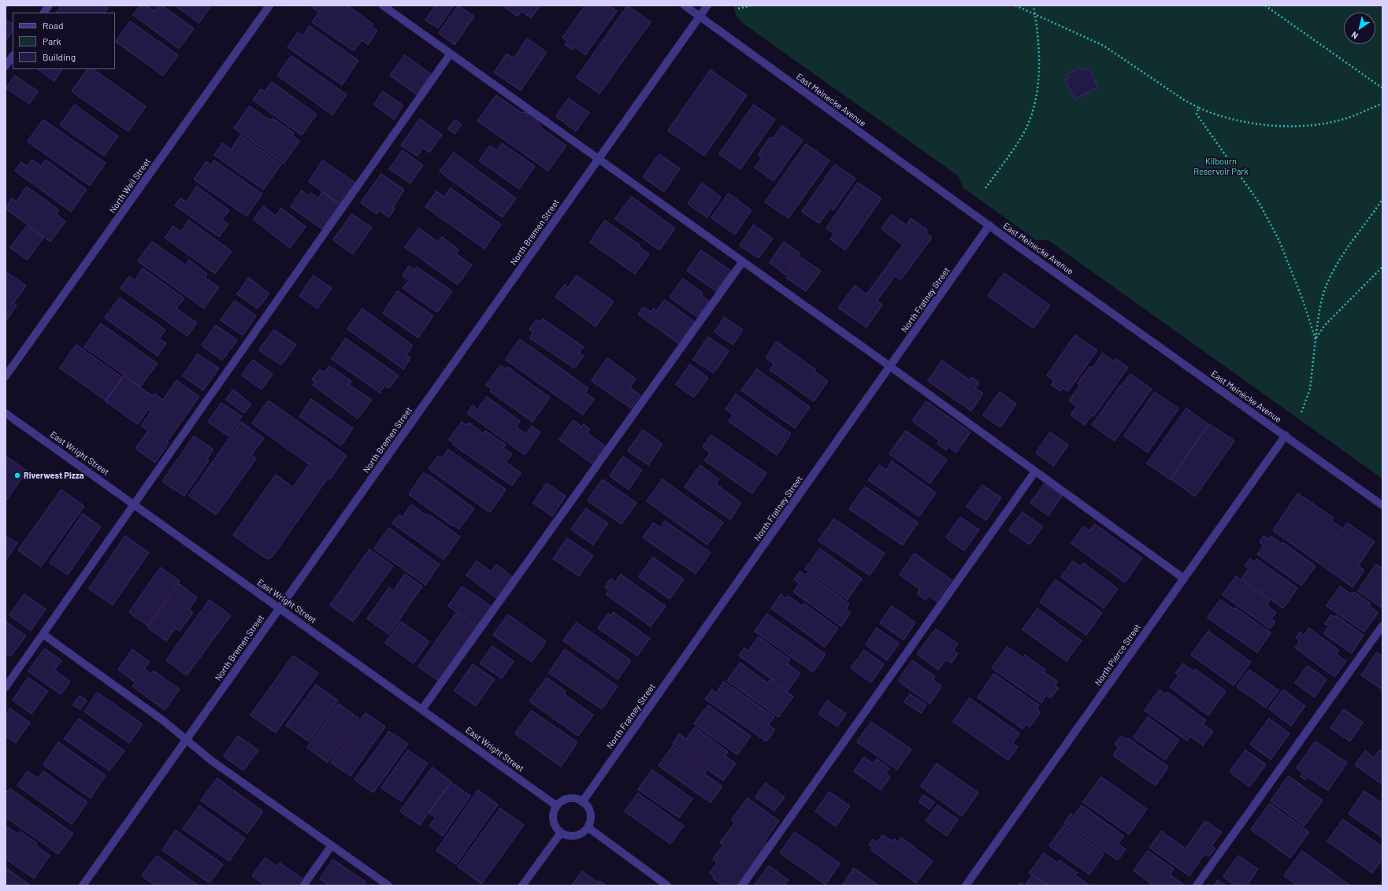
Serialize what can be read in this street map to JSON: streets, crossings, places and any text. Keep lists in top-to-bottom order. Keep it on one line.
{"streets":{"street":["East Meinecke Avenue","North Weil Street","North Bremen Street","North Fratney Street","East Wright Street","North Pierce Street"]},"crossings":[["East Meinecke Avenue","North Bremen Street"],["East Meinecke Avenue","North Fratney Street"],["East Meinecke Avenue","North Pierce Street"],["North Bremen Street","East Wright Street"],["North Fratney Street","East Wright Street"]],"parks":["Kilbourn Reservoir Park"],"places":["Riverwest Pizza"],"legend":["Road","Park","Building"],"north":"bottom left"}
